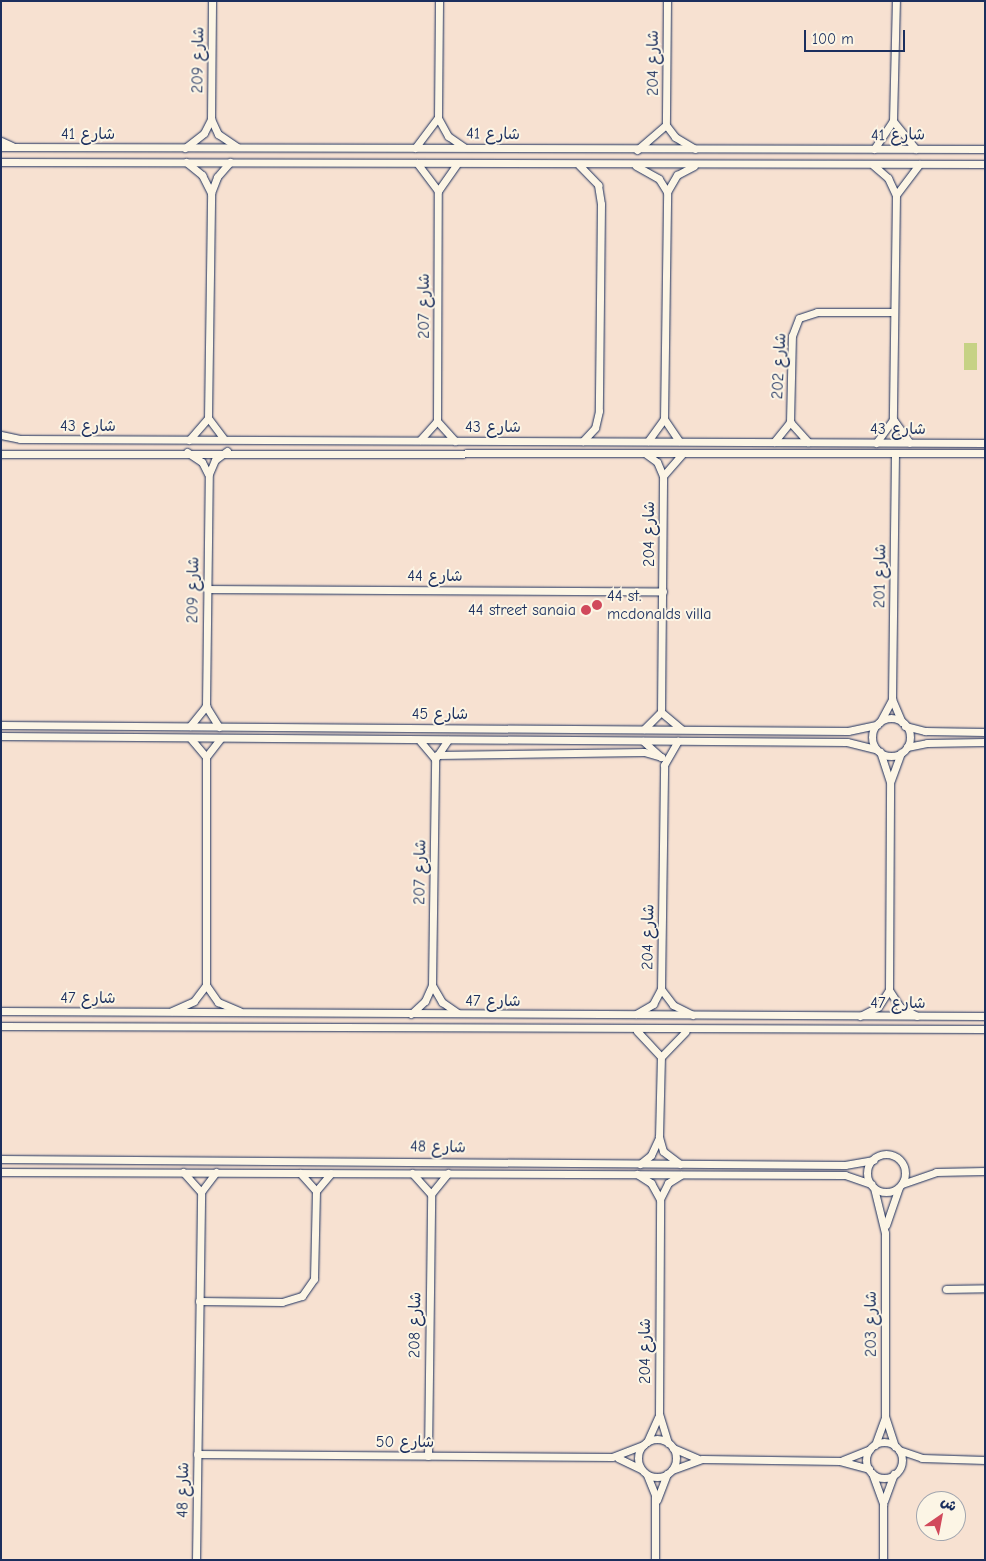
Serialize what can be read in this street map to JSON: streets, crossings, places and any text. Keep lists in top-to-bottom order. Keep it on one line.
{"streets":{"street":["شارع 209","شارع 204","شارع 41","شارع 207","شارع 202","شارع 43","شارع 44","شارع 201","شارع 45","شارع 47","شارع 48","شارع 203","شارع 208","شارع 50"]},"crossings":[["شارع 209","شارع 44"],["شارع 204","شارع 44"],["شارع 204","شارع 45"],["شارع 204","شارع 47"],["شارع 204","شارع 50"],["شارع 207","شارع 47"],["شارع 202","شارع 43"],["شارع 43","شارع 201"],["شارع 201","شارع 45"],["شارع 48","شارع 203"],["شارع 48","شارع 50"],["شارع 208","شارع 50"]],"places":["44 st. mcdonalds villa","44 street sanaia"],"scale_bar":"100 m","north":"top right"}
